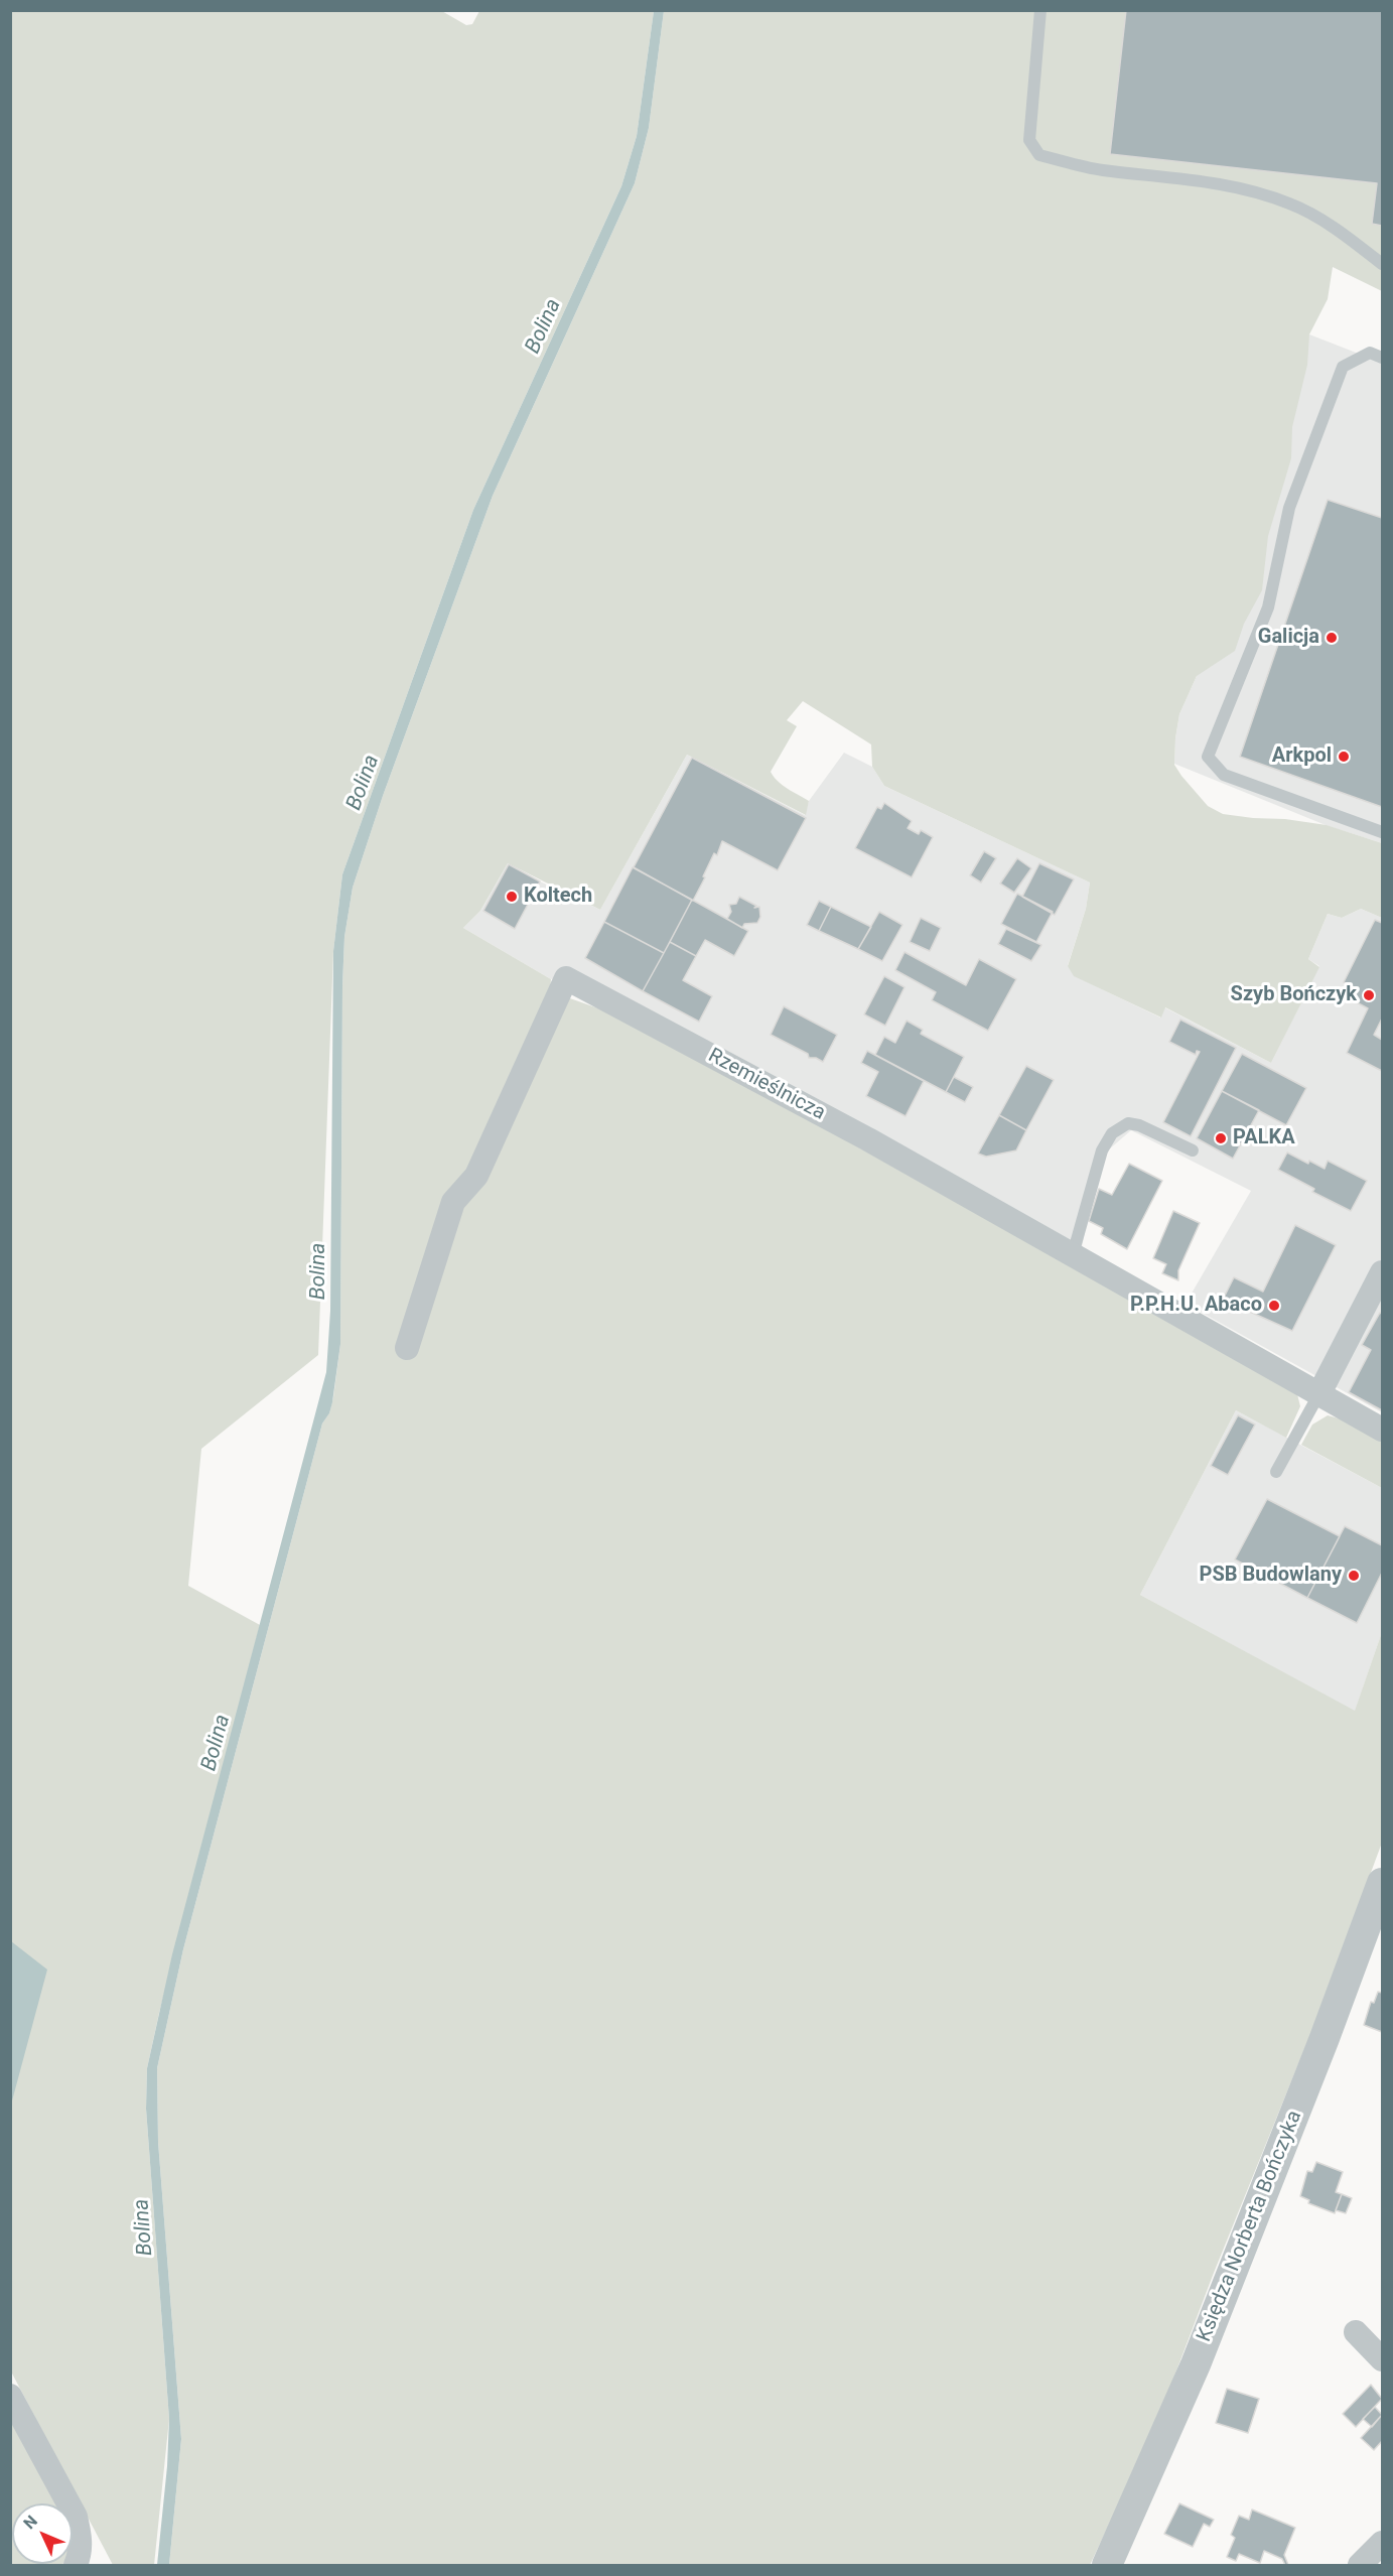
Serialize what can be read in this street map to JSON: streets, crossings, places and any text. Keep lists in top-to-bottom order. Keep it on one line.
{"streets":{"street":["Rzemieślnicza","Księdza Norberta Bończyka"]},"water":["Bolina"],"places":["Galicja","Arkpol","Koltech","Szyb Bończyk","PALKA","P.P.H.U. Abaco","PSB Budowlany"],"north":"top left"}
